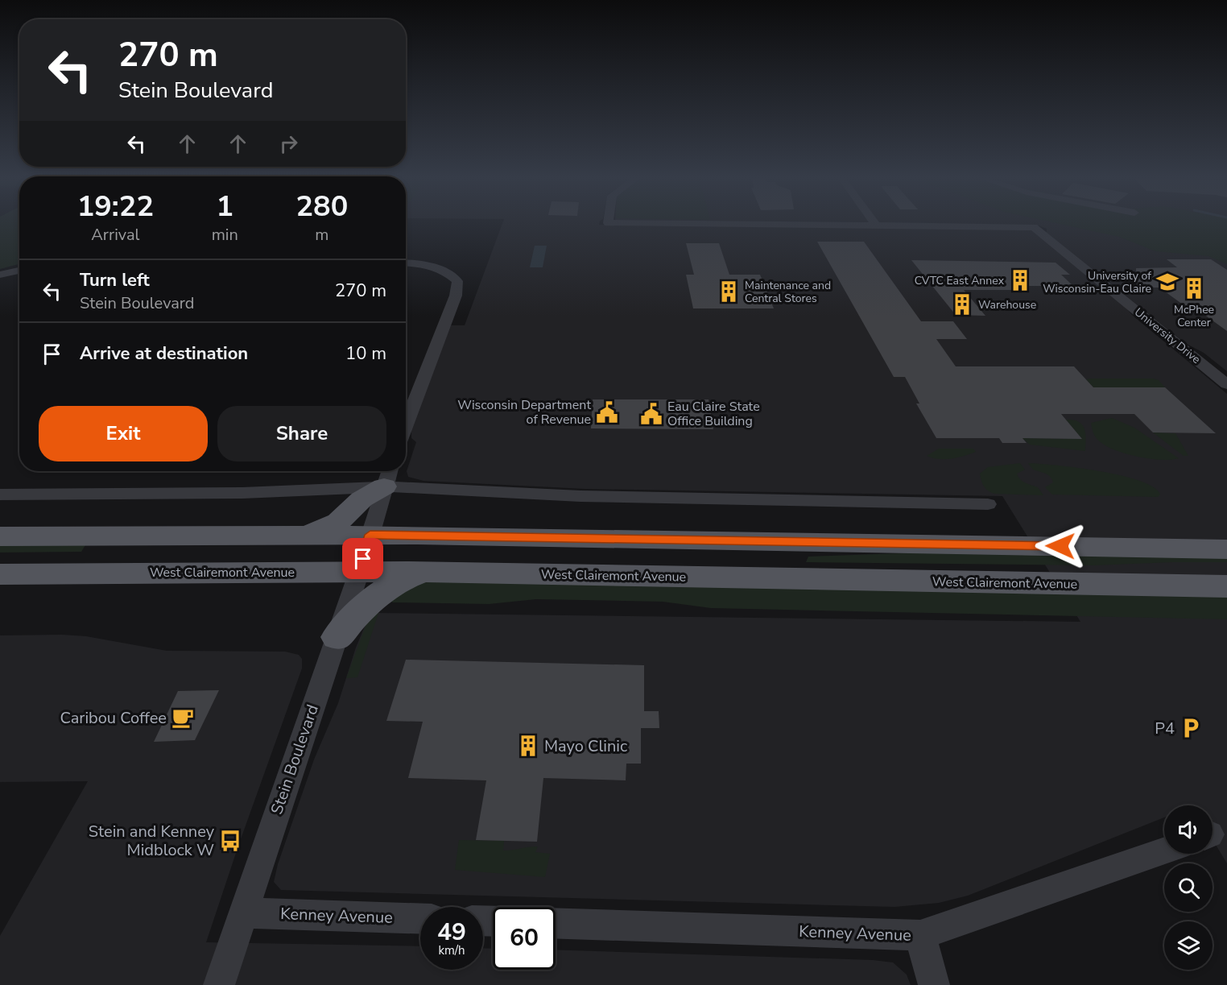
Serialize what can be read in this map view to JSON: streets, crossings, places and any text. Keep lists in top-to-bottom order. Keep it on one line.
{"streets":{"main road":["West Clairemont Avenue"],"street":["University Drive","Stein Boulevard","Kenney Avenue"]},"crossings":[["West Clairemont Avenue","Stein Boulevard"],["Stein Boulevard","Kenney Avenue"]],"places":{"building":["CVTC East Annex","McPhee Center","Maintenance and Central Stores","Warehouse","Mayo Clinic"],"school or university":["University of Wisconsin-Eau Claire"],"public building":["Wisconsin Department of Revenue","Eau Claire State Office Building"],"cafe":["Caribou Coffee"],"parking":["P4"],"bus stop":["Stein and Kenney Midblock W"]},"page":{"turn":["270 m","Stein Boulevard"],"eta":["19:22","Arrival","1","min","280","m"],"list":[{"name":"Turn left","note":"Stein Boulevard","value":"270 m"},{"name":"Arrive at destination","value":"10 m"}],"buttons":["Exit","Share"],"speed":"49 km/h","limit":"60"}}
